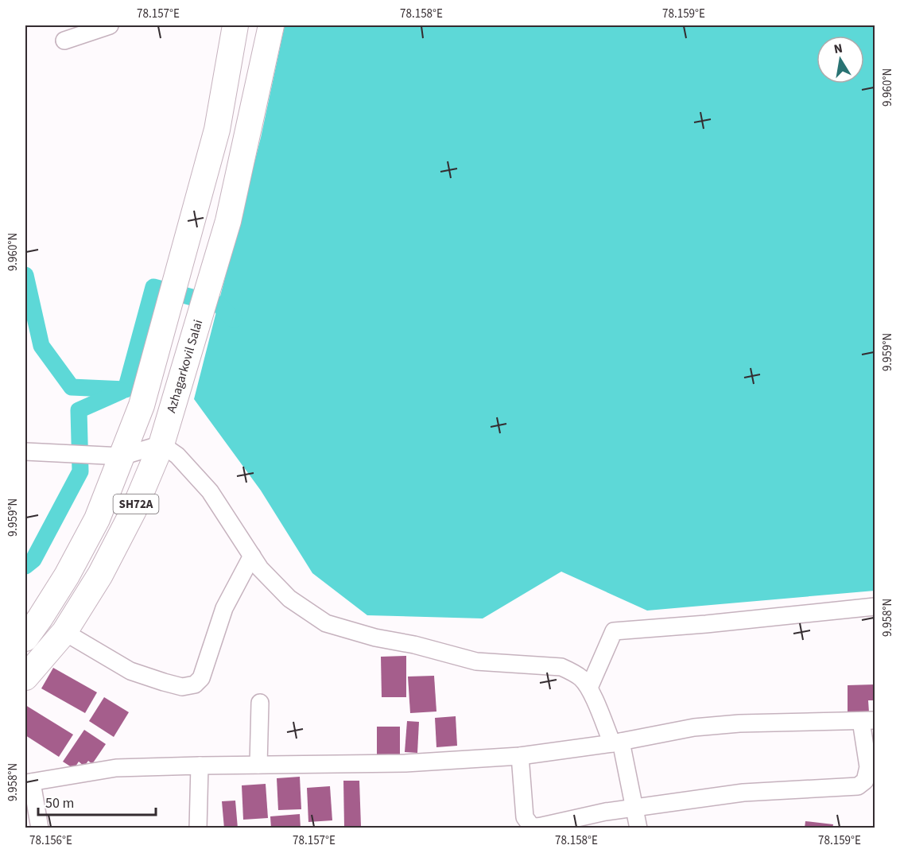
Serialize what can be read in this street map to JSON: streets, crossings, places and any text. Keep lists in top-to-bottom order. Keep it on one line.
{"streets":{"main road":["Azhagarkovil Salai","SH72A"]},"scale_bar":"50 m","north":"top","coordinates":["78.157°E","78.158°E","78.159°E","9.960°N","9.959°N","9.958°N","78.156°E"]}
